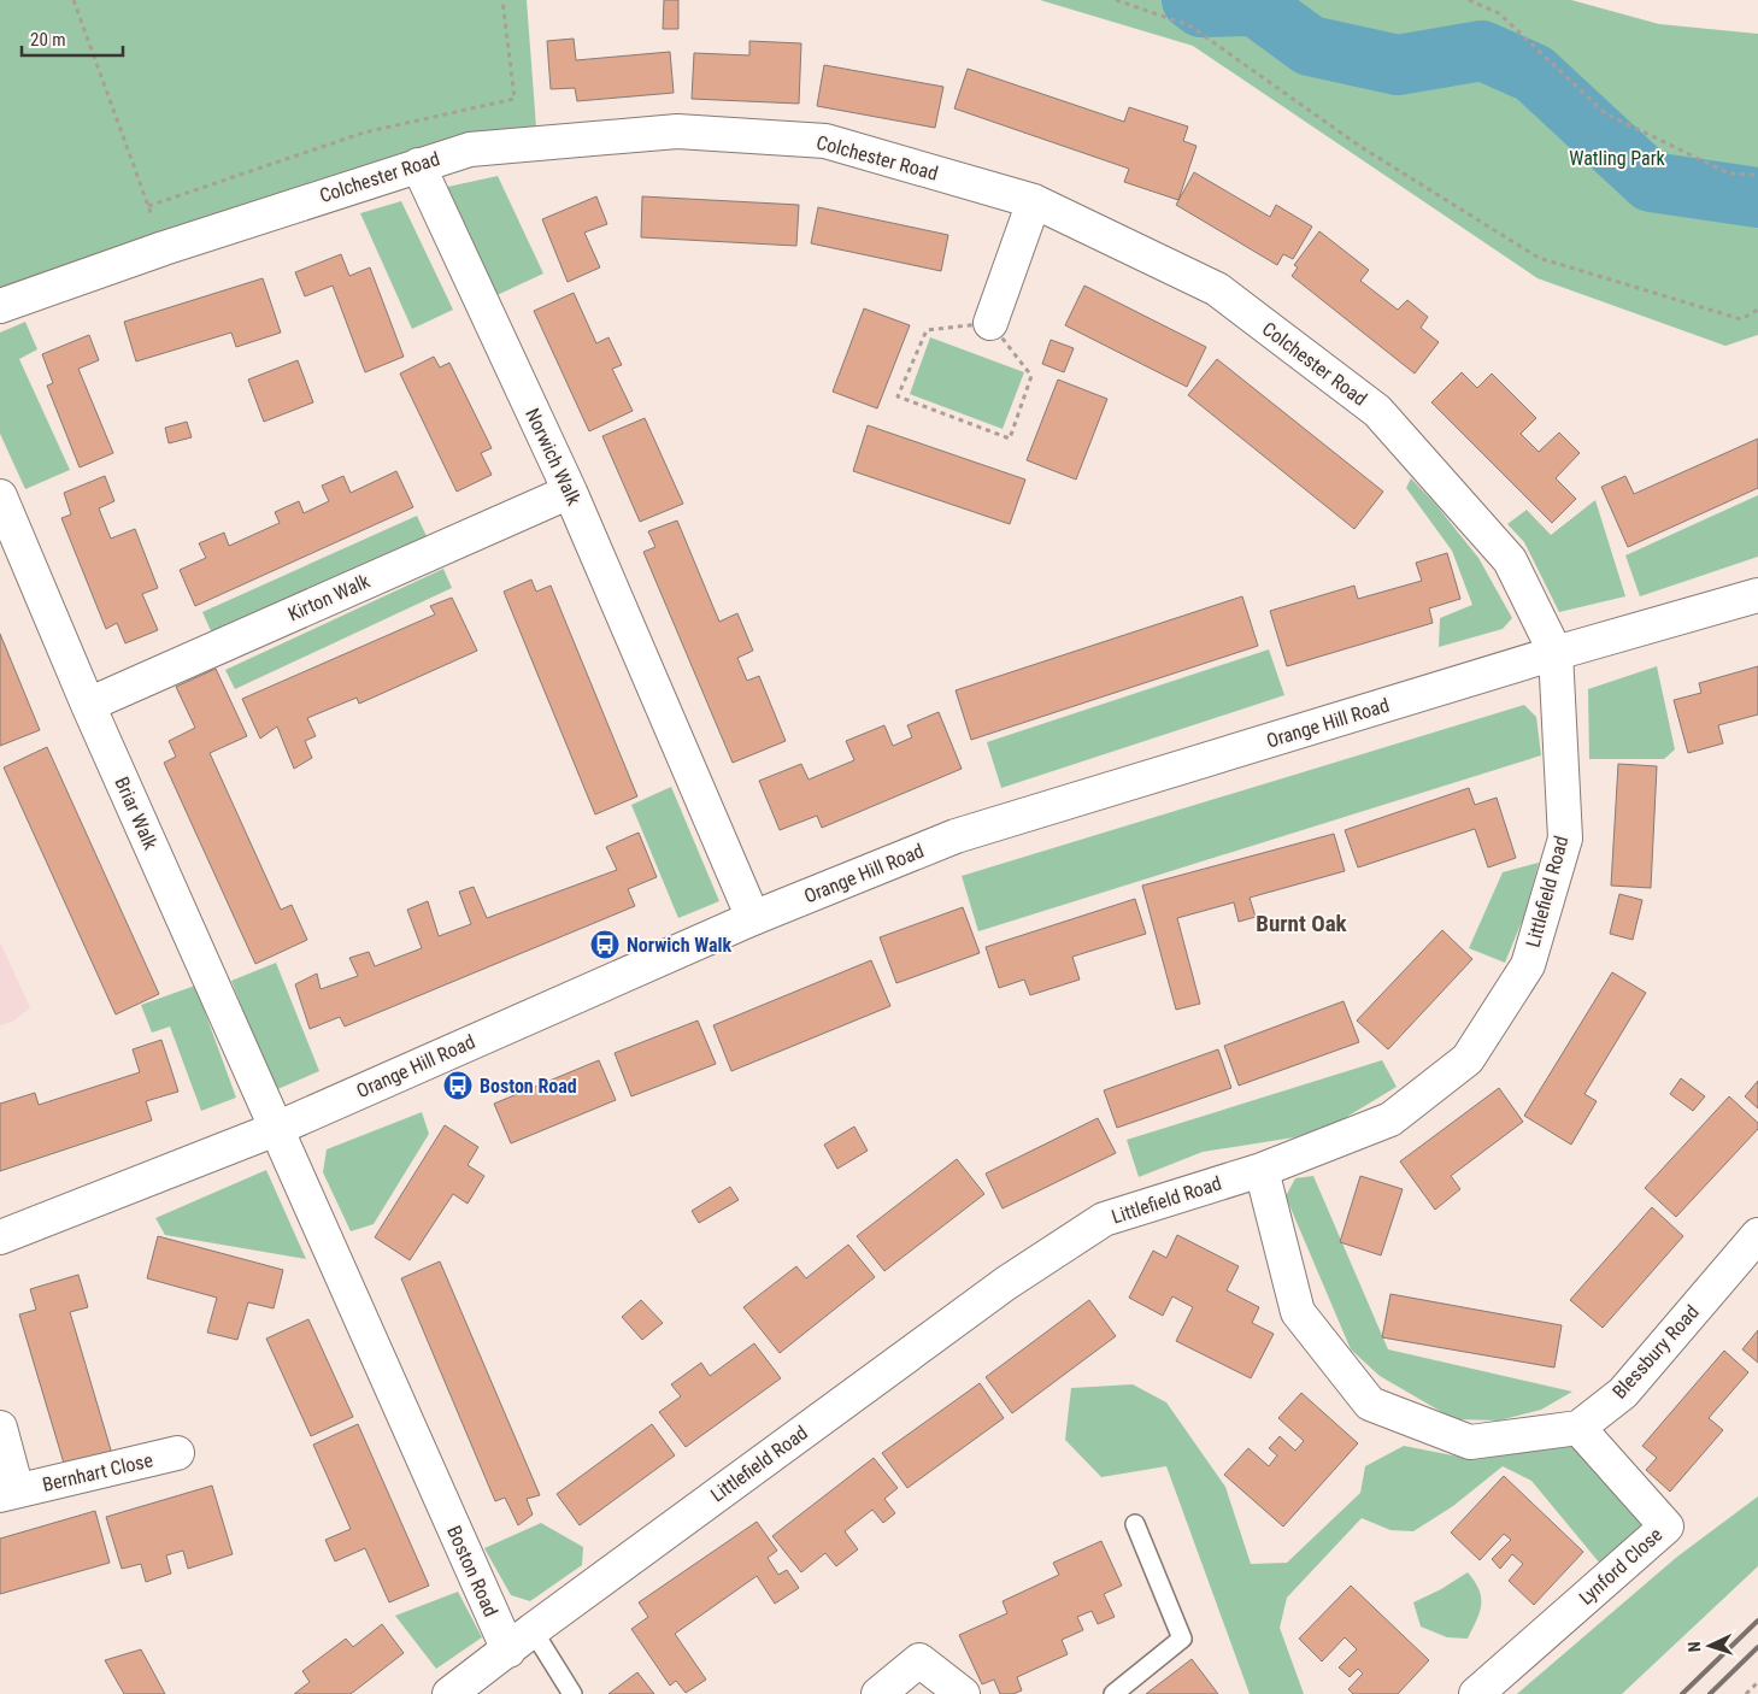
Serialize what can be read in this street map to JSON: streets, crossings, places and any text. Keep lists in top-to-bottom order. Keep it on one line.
{"streets":{"street":["Colchester Road","Norwich Walk","Kirton Walk","Orange Hill Road","Briar Walk","Littlefield Road","Blessbury Road","Bernhart Close","Lynford Close","Boston Road"]},"crossings":[["Colchester Road","Norwich Walk"],["Colchester Road","Orange Hill Road"],["Colchester Road","Littlefield Road"],["Norwich Walk","Kirton Walk"],["Norwich Walk","Orange Hill Road"],["Kirton Walk","Briar Walk"],["Orange Hill Road","Briar Walk"],["Orange Hill Road","Littlefield Road"],["Orange Hill Road","Boston Road"],["Briar Walk","Boston Road"],["Littlefield Road","Boston Road"],["Blessbury Road","Lynford Close"]],"districts":["Burnt Oak"],"parks":["Watling Park"],"places":{"bus stop":["Norwich Walk","Boston Road"]},"scale_bar":"20 m","north":"left"}
